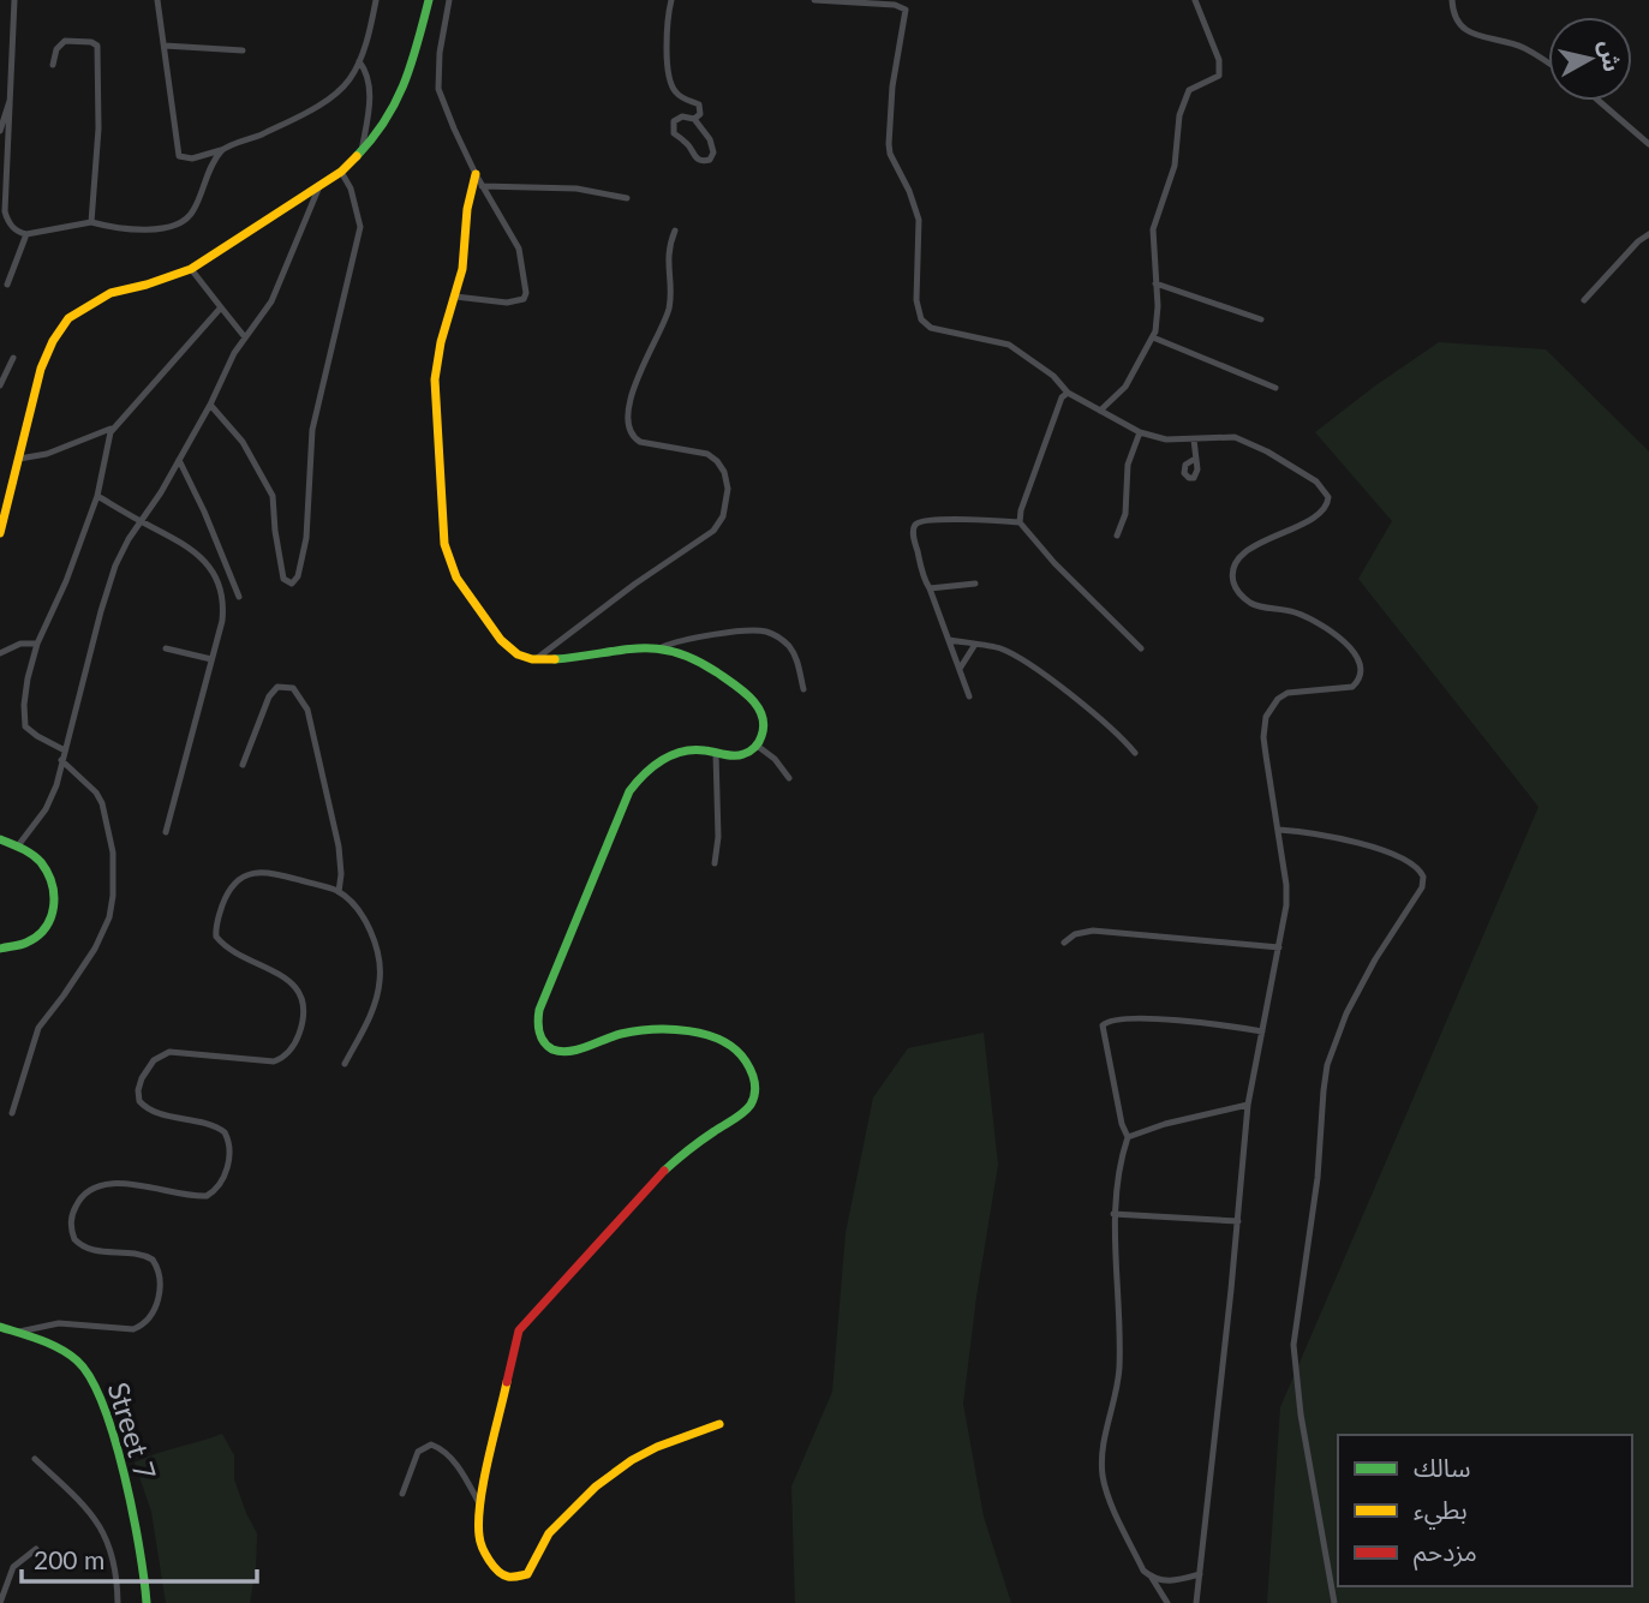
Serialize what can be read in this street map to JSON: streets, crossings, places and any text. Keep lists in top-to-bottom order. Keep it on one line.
{"streets":{"street":["Street 7"]},"legend":["سالك","بطيء","مزدحم"],"scale_bar":"200 m","north":"right"}
